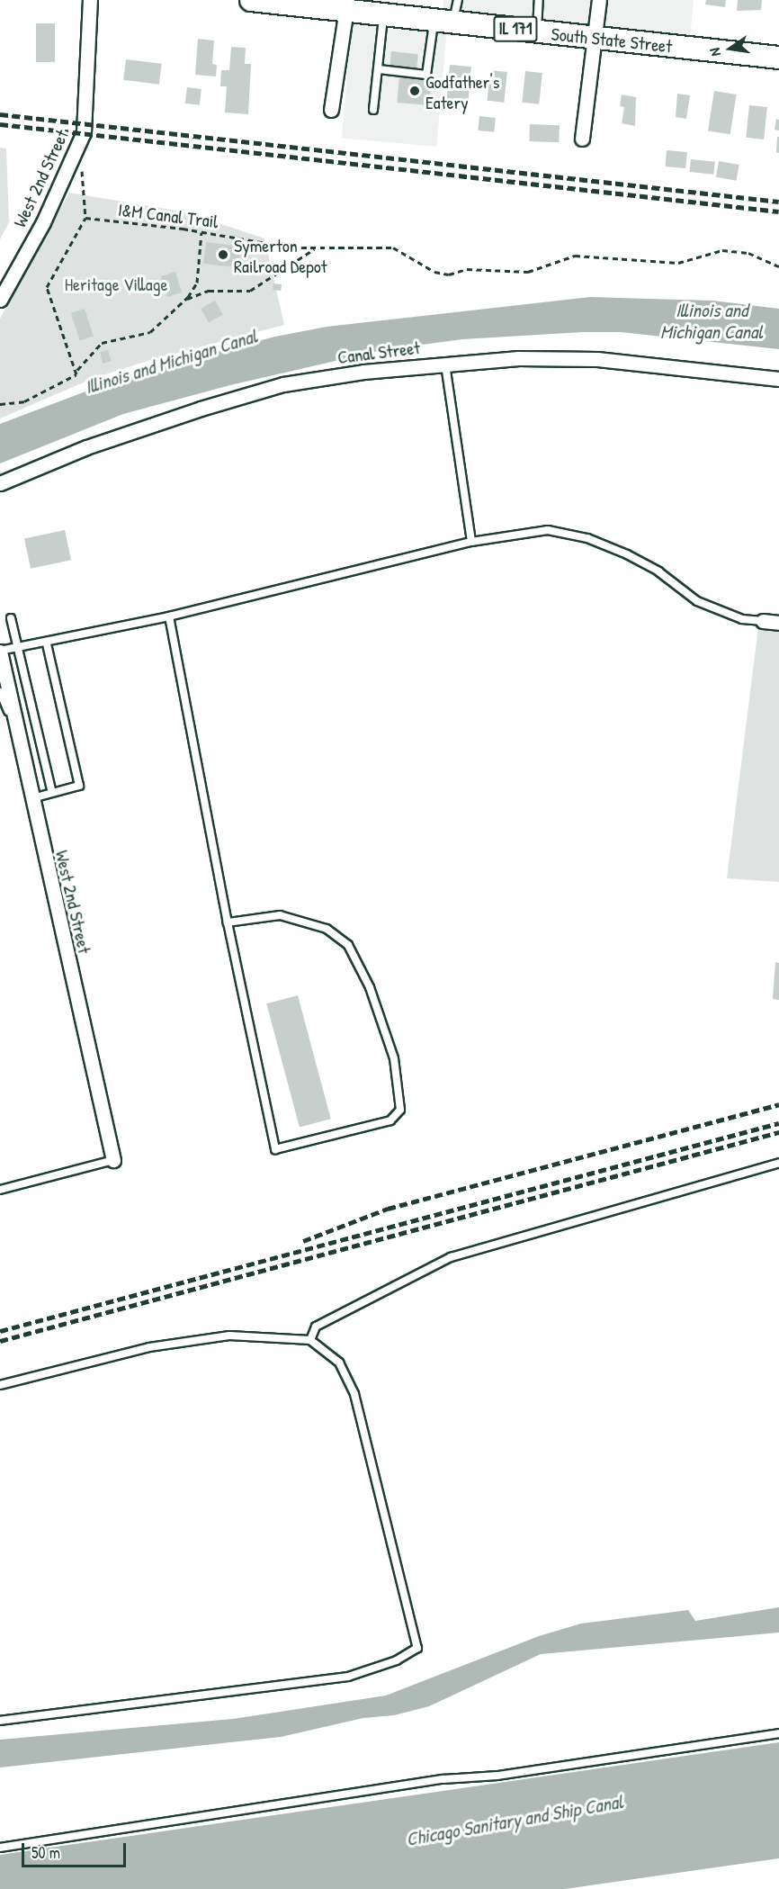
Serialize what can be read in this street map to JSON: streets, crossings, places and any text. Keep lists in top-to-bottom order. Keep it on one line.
{"streets":{"main road":["IL 171","South State Street"],"street":["West 2nd Street","Canal Street"],"path":["I&M Canal Trail"]},"water":["Illinois and Michigan Canal","Chicago Sanitary and Ship Canal"],"parks":["Heritage Village"],"places":["Godfather's Eatery","Symerton Railroad Depot"],"scale_bar":"50 m","north":"left"}
